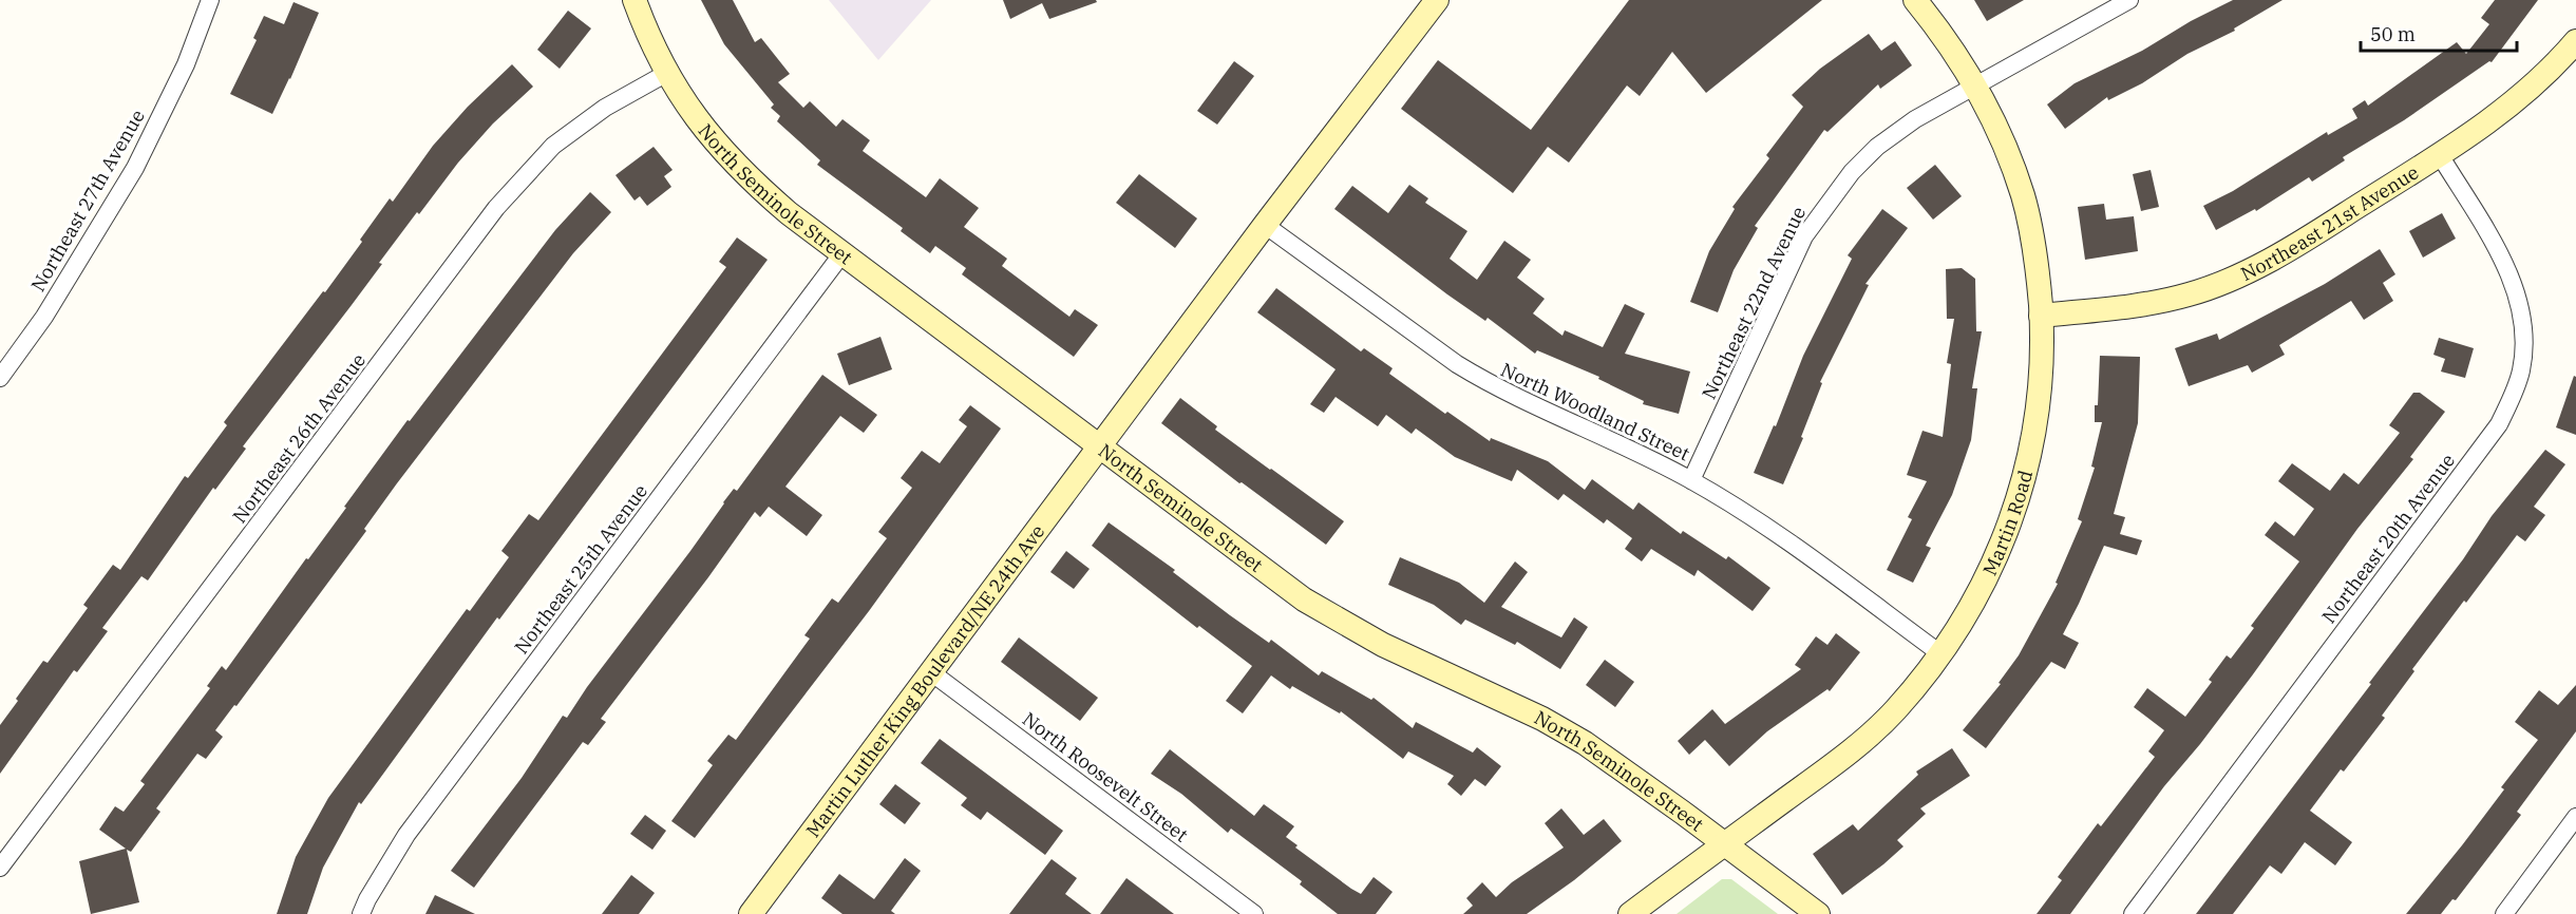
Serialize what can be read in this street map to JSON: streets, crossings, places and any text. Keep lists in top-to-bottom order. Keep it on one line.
{"streets":{"street":["North Seminole Street","Northeast 27th Avenue","Northeast 21st Avenue","Northeast 22nd Avenue","North Woodland Street","Northeast 26th Avenue","Martin Road","Northeast 20th Avenue","Northeast 25th Avenue","Martin Luther King Boulevard/NE 24th Ave","North Roosevelt Street"]},"crossings":[["North Seminole Street","Northeast 26th Avenue"],["North Seminole Street","Martin Road"],["North Seminole Street","Northeast 25th Avenue"],["North Seminole Street","Martin Luther King Boulevard/NE 24th Ave"],["Northeast 21st Avenue","Martin Road"],["Northeast 21st Avenue","Northeast 20th Avenue"],["Northeast 22nd Avenue","North Woodland Street"],["Northeast 22nd Avenue","Martin Road"],["North Woodland Street","Martin Road"],["North Woodland Street","Martin Luther King Boulevard/NE 24th Ave"],["Martin Luther King Boulevard/NE 24th Ave","North Roosevelt Street"]],"scale_bar":"50 m"}
